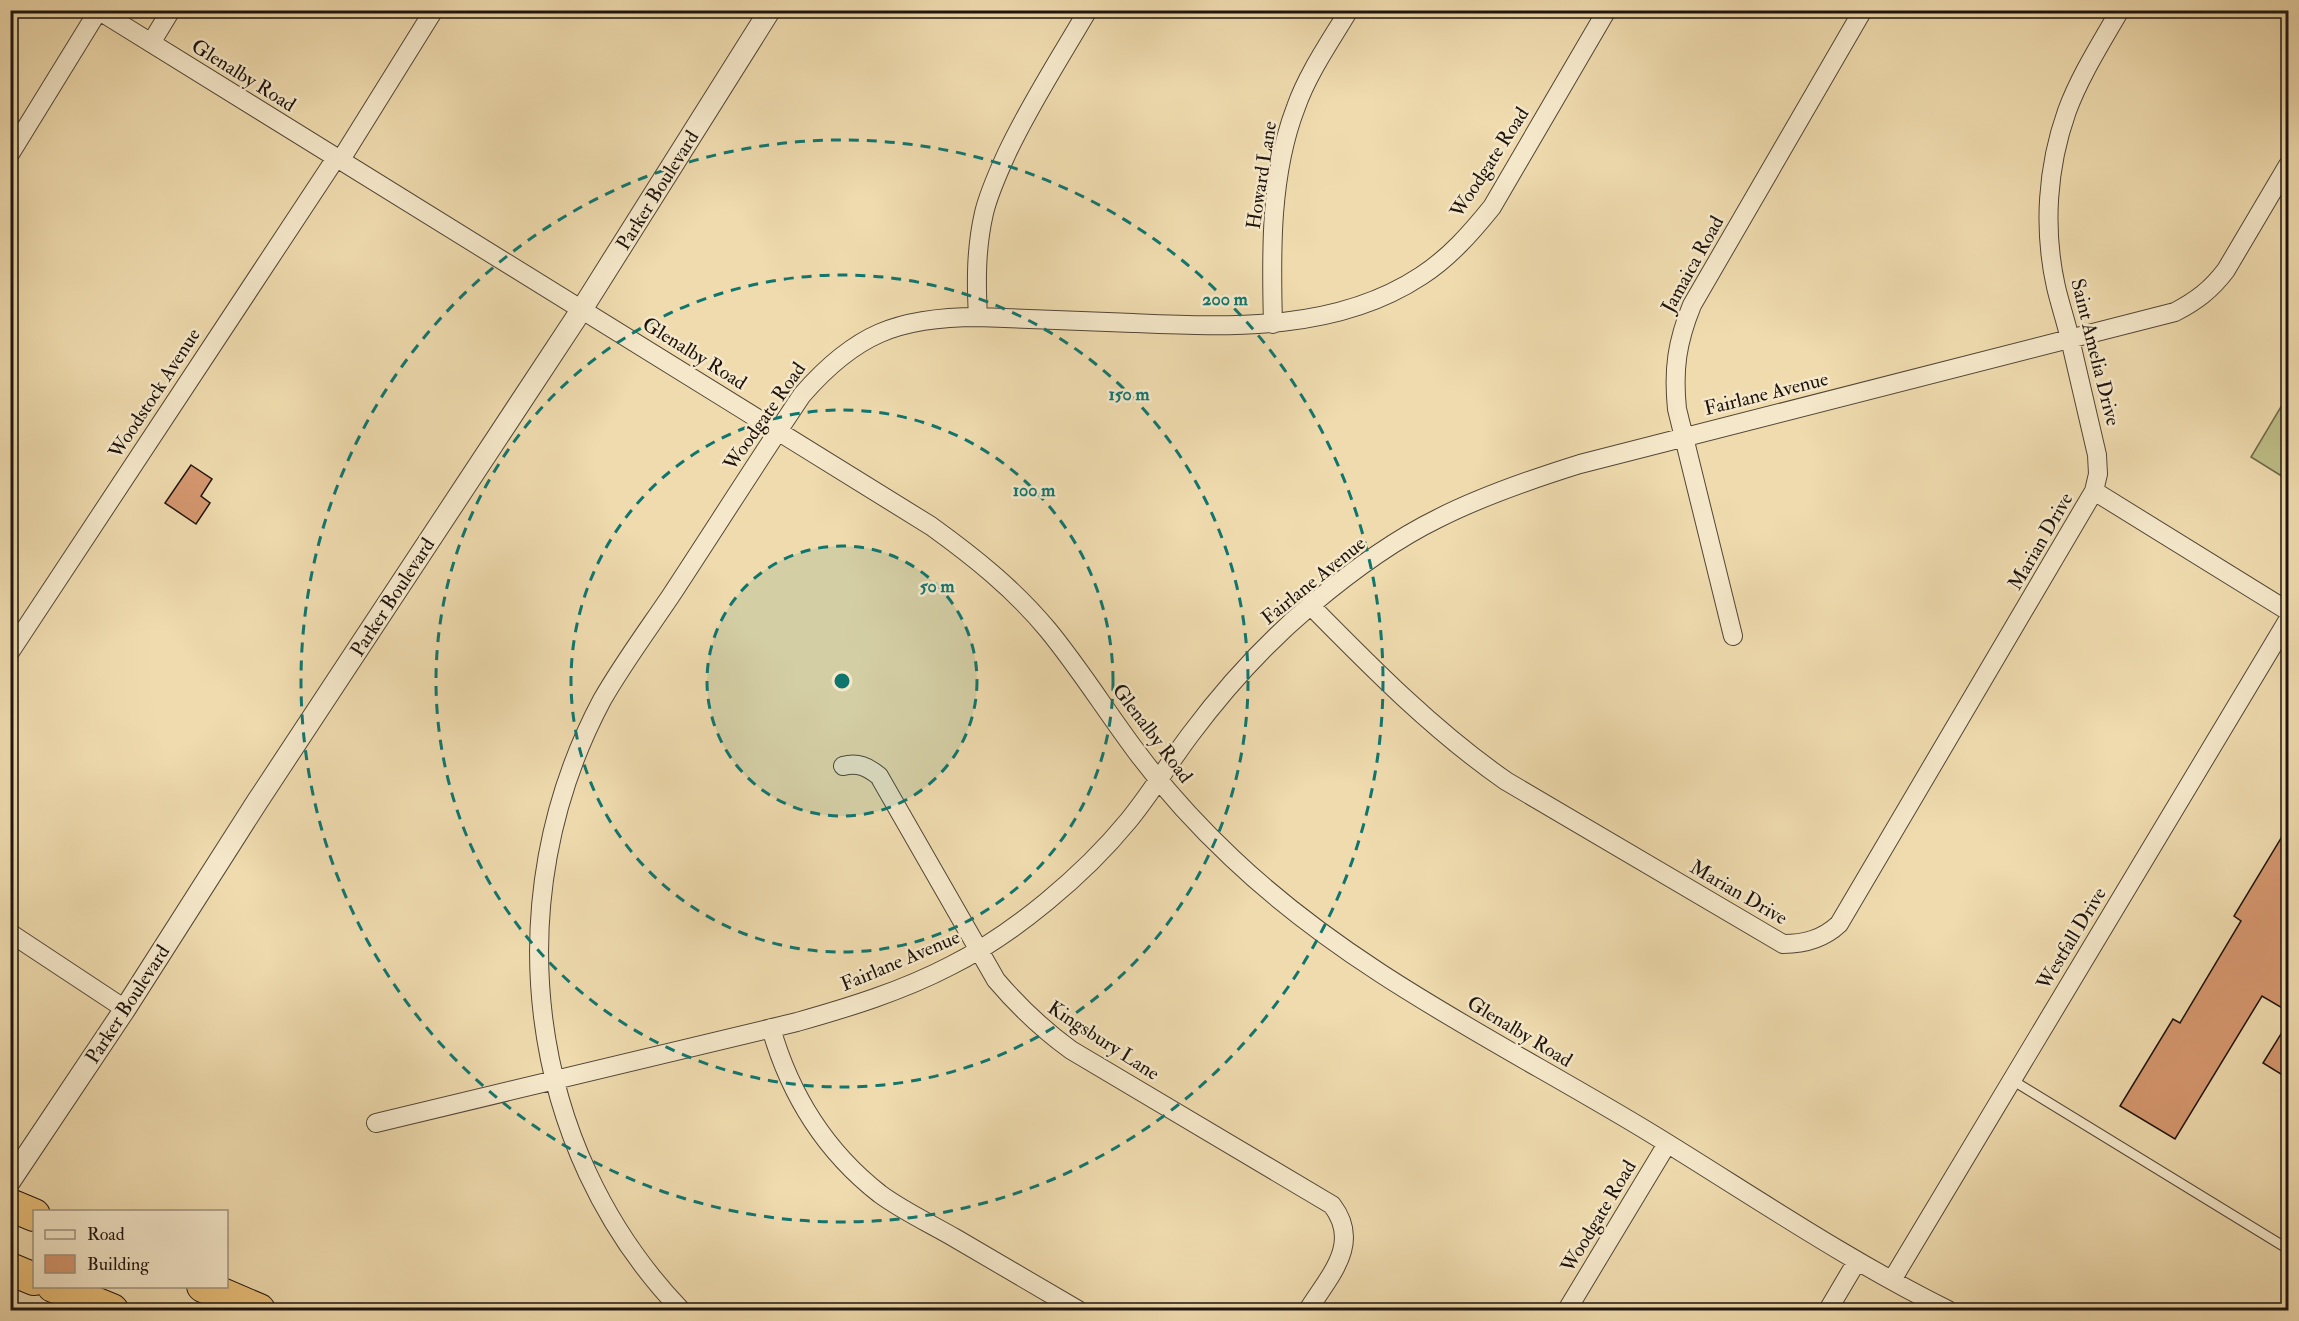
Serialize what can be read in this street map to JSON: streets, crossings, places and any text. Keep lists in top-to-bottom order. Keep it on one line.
{"streets":{"street":["Glenalby Road","Woodgate Road","Howard Lane","Parker Boulevard","Jamaica Road","Saint Amelia Drive","Woodstock Avenue","Fairlane Avenue","Marian Drive","Westfall Drive","Kingsbury Lane"]},"crossings":[["Glenalby Road","Woodgate Road"],["Glenalby Road","Parker Boulevard"],["Glenalby Road","Woodstock Avenue"],["Glenalby Road","Fairlane Avenue"],["Glenalby Road","Westfall Drive"],["Woodgate Road","Howard Lane"],["Woodgate Road","Fairlane Avenue"],["Jamaica Road","Fairlane Avenue"],["Saint Amelia Drive","Fairlane Avenue"],["Saint Amelia Drive","Marian Drive"],["Fairlane Avenue","Marian Drive"],["Fairlane Avenue","Kingsbury Lane"]],"legend":["Road","Building"],"rings":["200 m","150 m","100 m","50 m"]}
